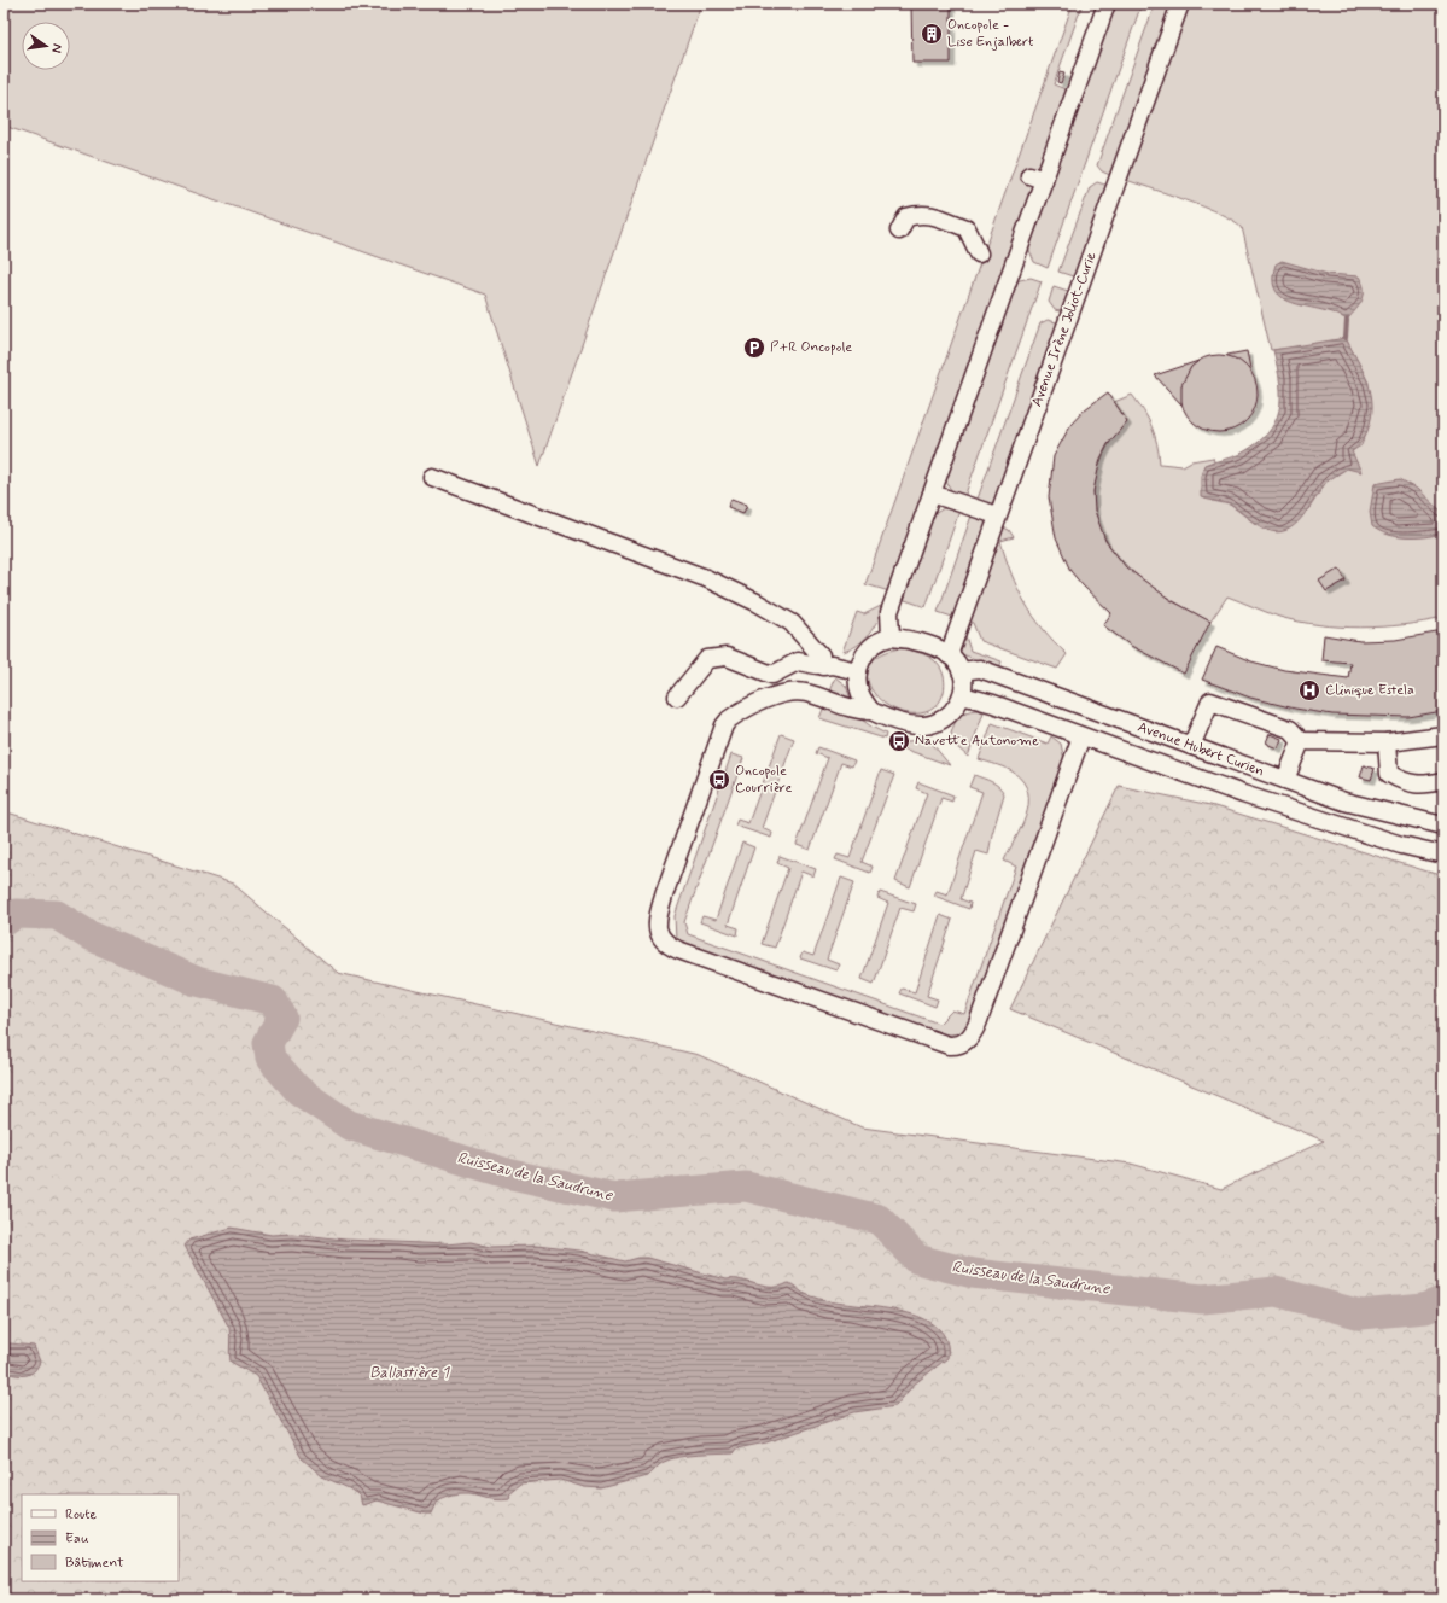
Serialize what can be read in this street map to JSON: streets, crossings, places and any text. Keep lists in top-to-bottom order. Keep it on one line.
{"streets":{"street":["Avenue Irène Joliot-Curie","Avenue Hubert Curien"]},"crossings":[["Avenue Irène Joliot-Curie","Avenue Hubert Curien"]],"water":["Ruisseau de la Saudrune","Ballastière 1"],"places":{"building":["Oncopole - Lise Enjalbert"],"parking":["P+R Oncopole"],"hospital":["Clinique Estela"],"bus stop":["Navette Autonome","Oncopole Courrière"]},"legend":["Route","Eau","Bâtiment"],"north":"right"}
